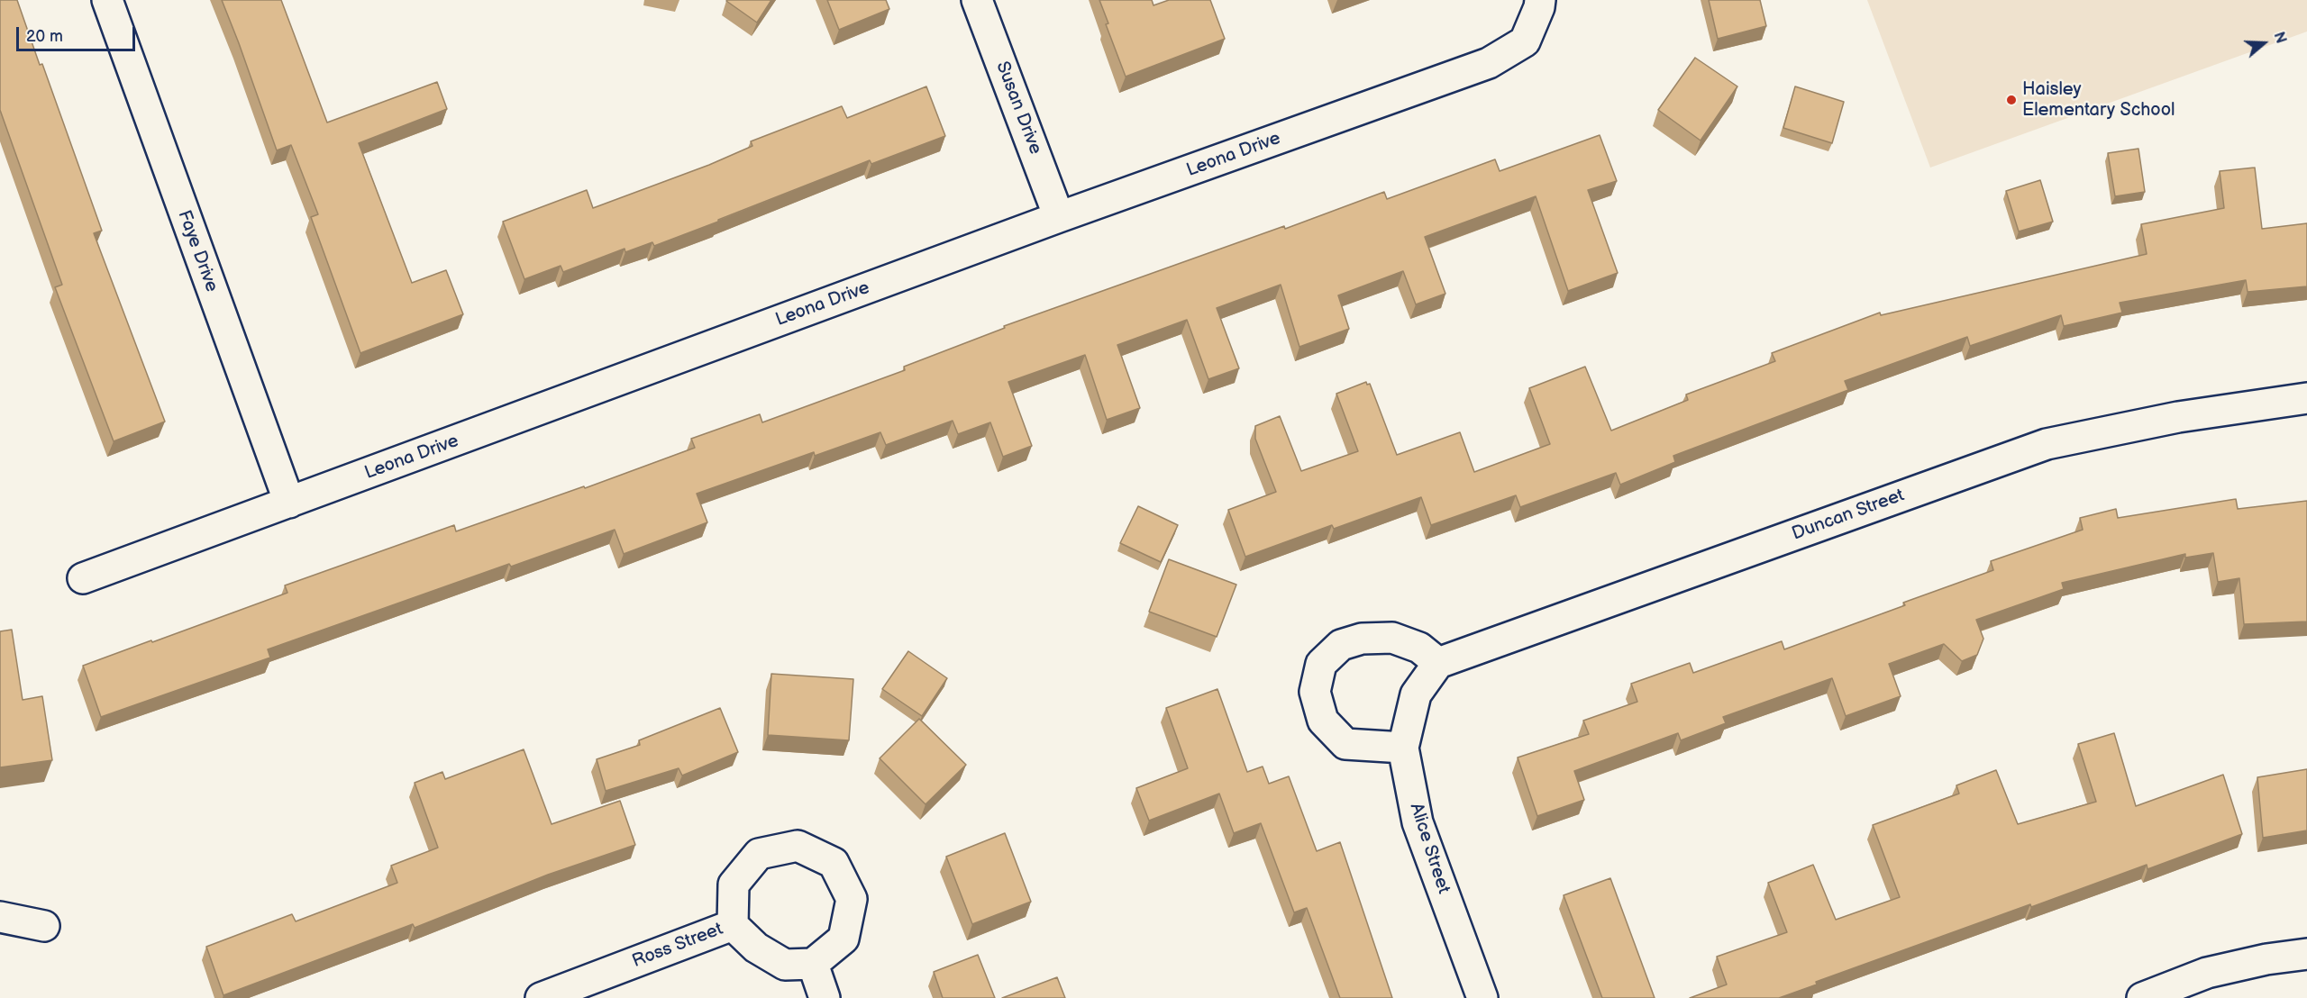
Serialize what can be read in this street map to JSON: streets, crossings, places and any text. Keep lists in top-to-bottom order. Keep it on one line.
{"streets":{"street":["Susan Drive","Leona Drive","Faye Drive","Duncan Street","Alice Street","Ross Street"]},"crossings":[["Susan Drive","Leona Drive"],["Leona Drive","Faye Drive"],["Duncan Street","Alice Street"]],"places":["Haisley Elementary School"],"scale_bar":"20 m","north":"right"}
